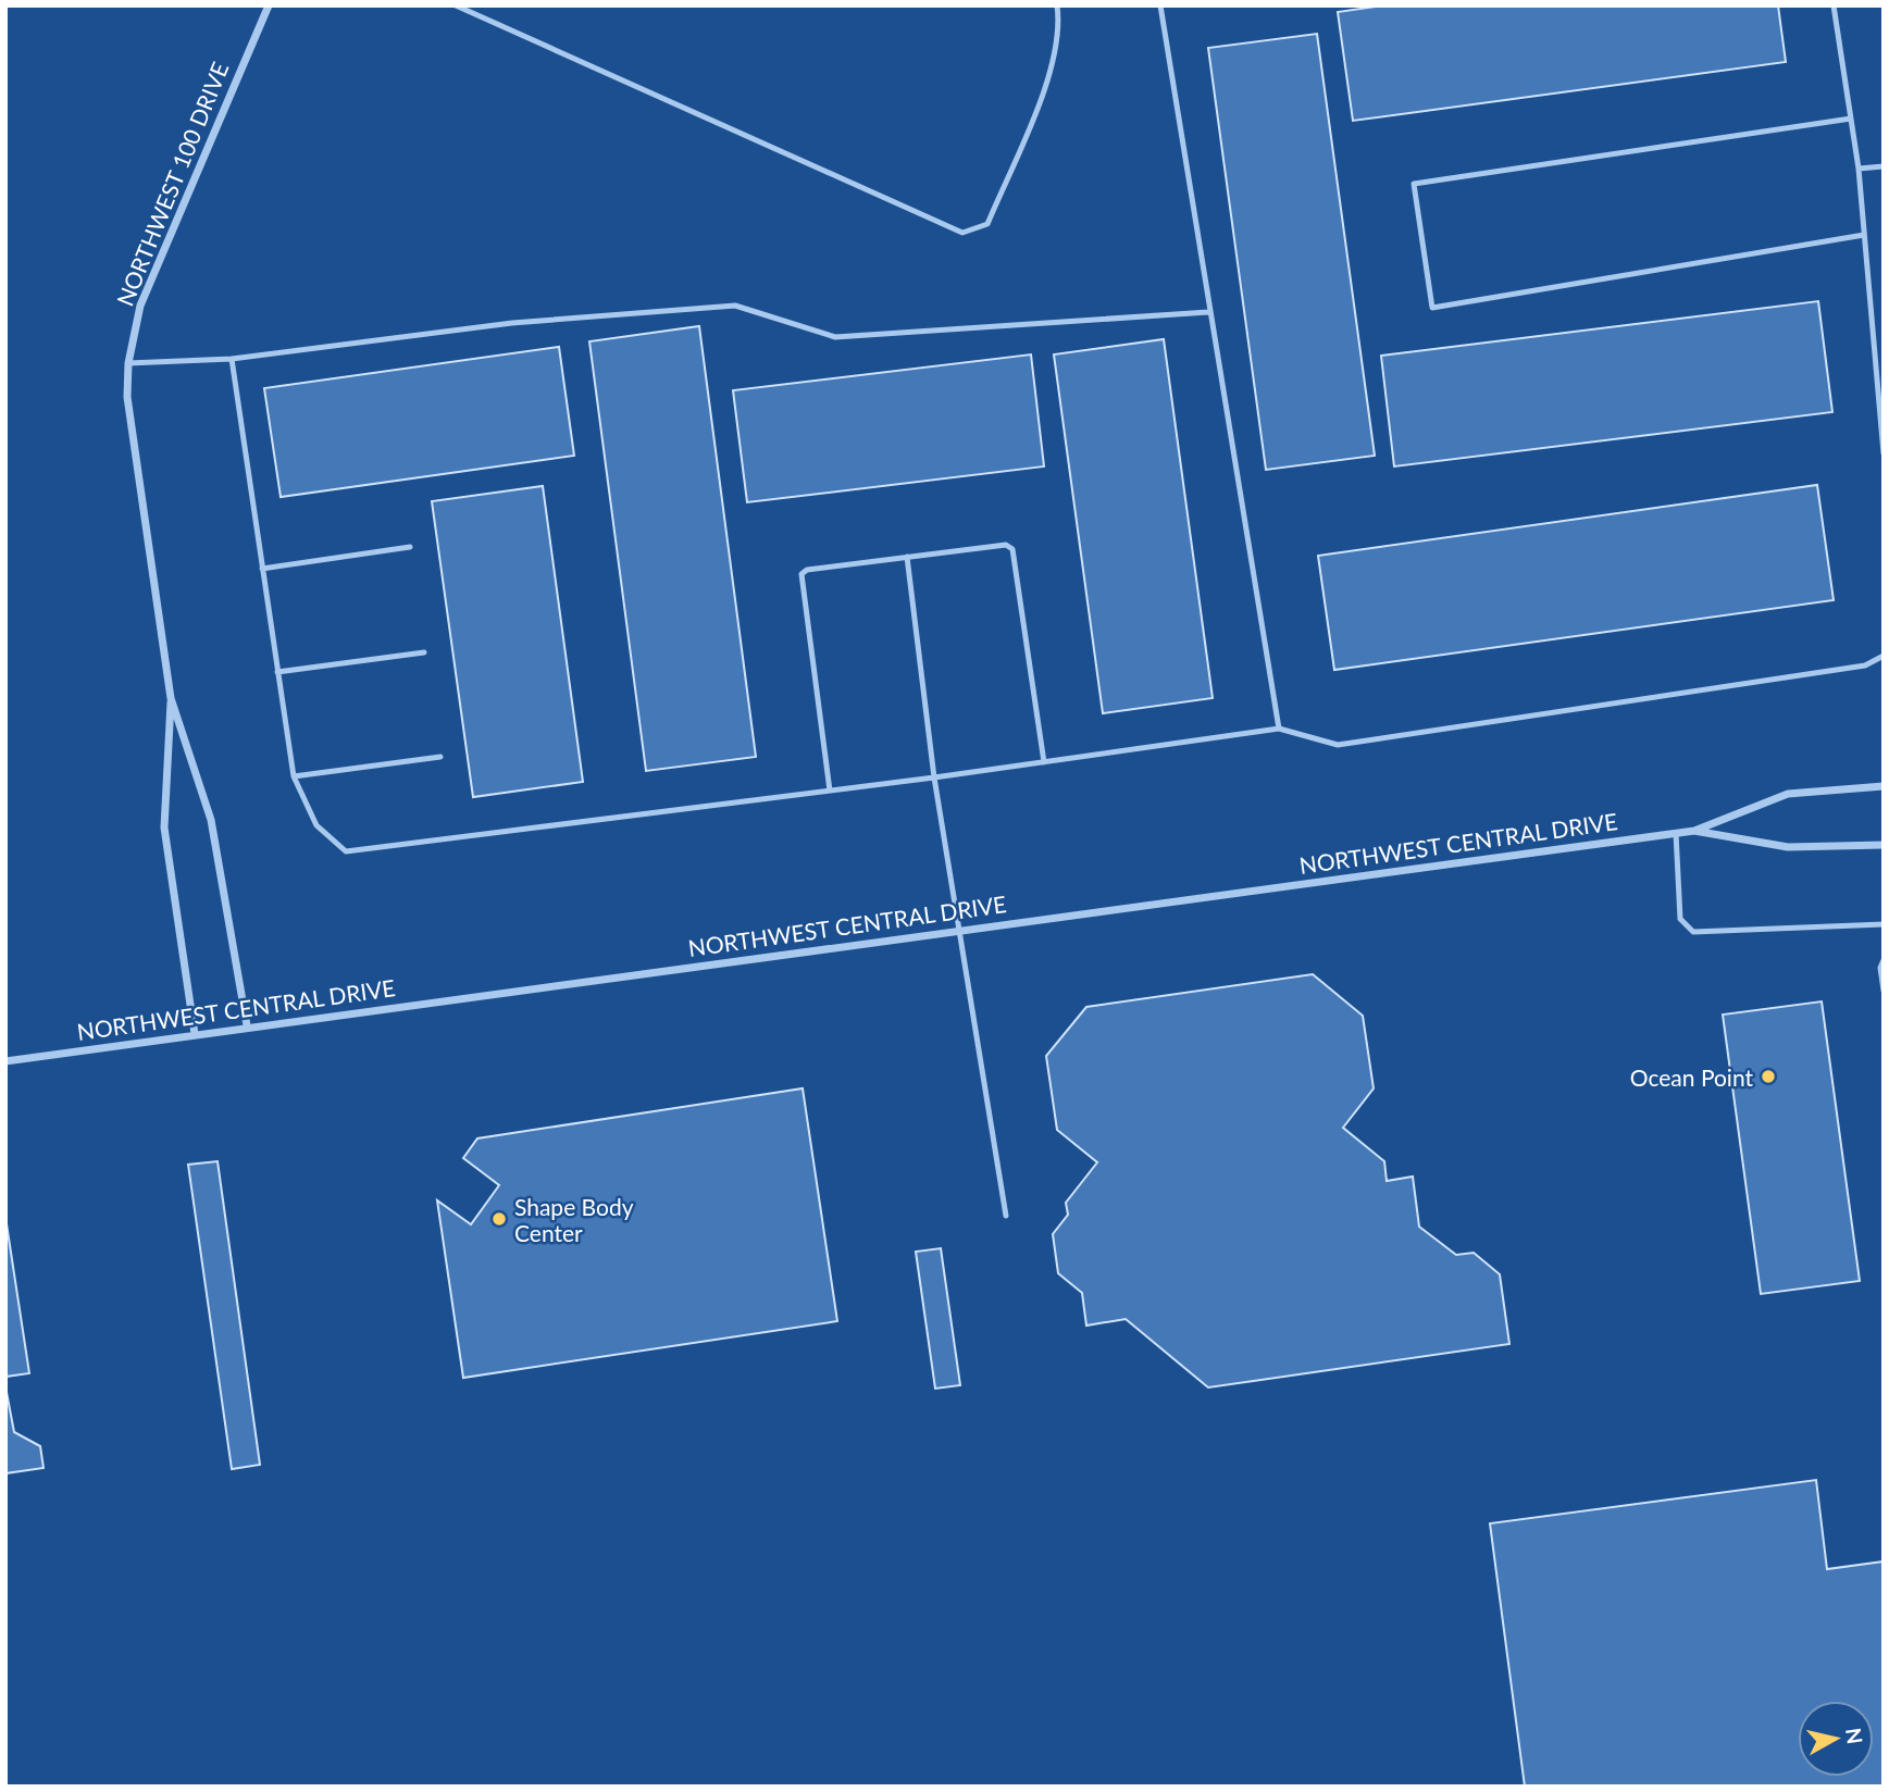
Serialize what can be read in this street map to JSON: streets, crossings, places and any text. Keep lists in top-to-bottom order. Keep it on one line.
{"streets":{"street":["NORTHWEST 100 DRIVE","NORTHWEST CENTRAL DRIVE"]},"crossings":[["NORTHWEST 100 DRIVE","NORTHWEST CENTRAL DRIVE"]],"places":["Ocean Point","Shape Body Center"],"north":"right"}
